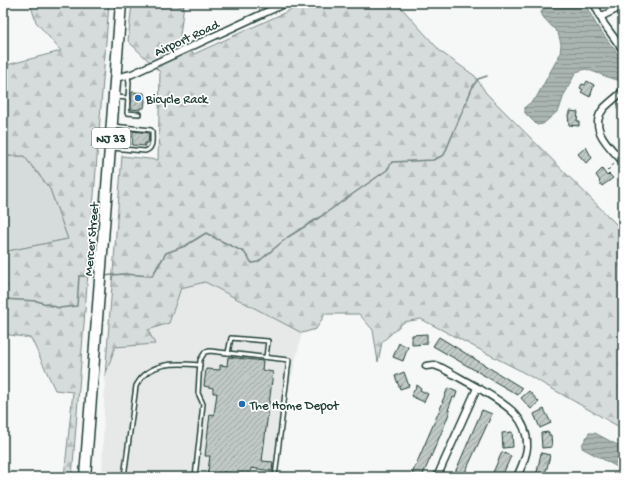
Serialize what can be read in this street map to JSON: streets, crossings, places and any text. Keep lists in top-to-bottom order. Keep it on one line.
{"streets":{"main road":["NJ 33","Mercer Street"],"street":["Airport Road"]},"crossings":[["Airport Road","Mercer Street"]],"places":["Bicycle Rack","The Home Depot"]}
